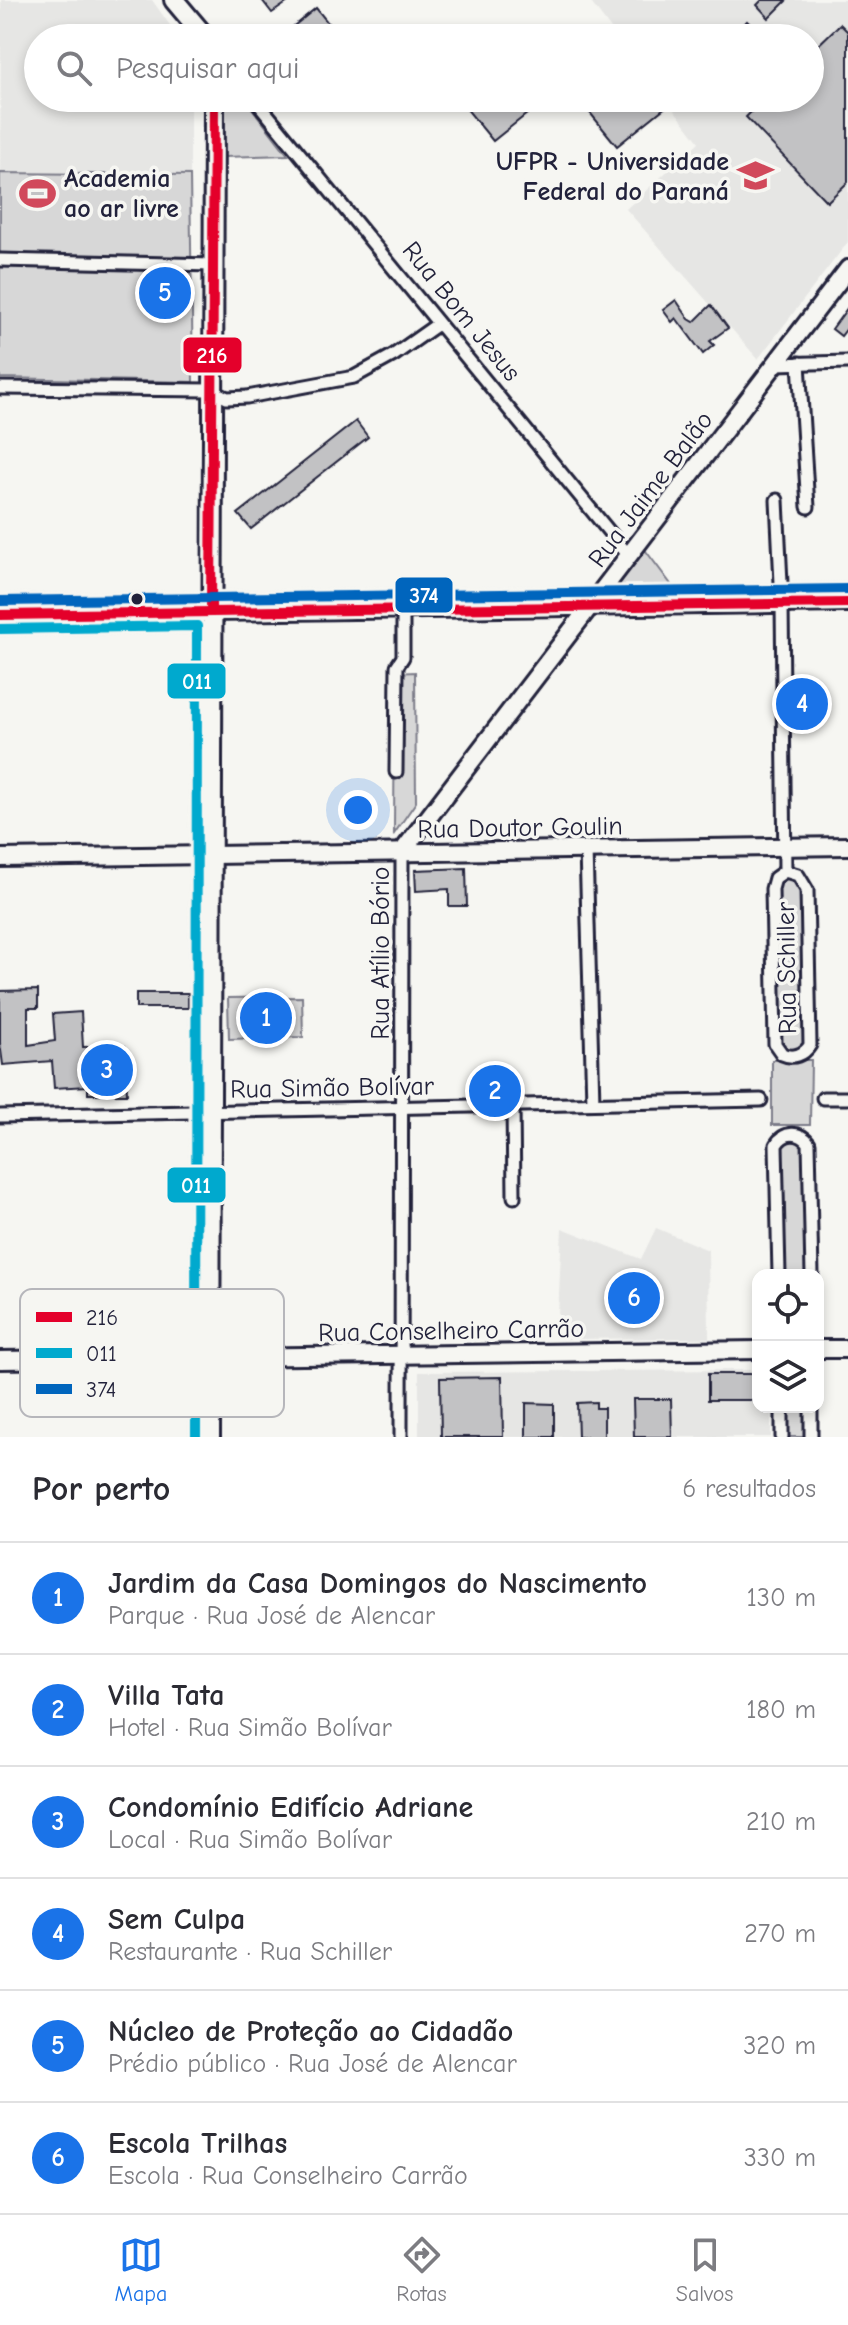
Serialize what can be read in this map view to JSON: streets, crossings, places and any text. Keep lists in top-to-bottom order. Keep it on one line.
{"streets":{"street":["Rua Bom Jesus","Rua Jaime Balão","Rua Doutor Goulin","Rua Atílio Bório","Rua Schiller","Rua Simão Bolívar","Rua Conselheiro Carrão"]},"crossings":[["Rua Bom Jesus","Rua Jaime Balão"],["Rua Jaime Balão","Rua Doutor Goulin"],["Rua Jaime Balão","Rua Atílio Bório"],["Rua Doutor Goulin","Rua Atílio Bório"],["Rua Doutor Goulin","Rua Schiller"],["Rua Atílio Bório","Rua Simão Bolívar"],["Rua Atílio Bório","Rua Conselheiro Carrão"]],"places":{"school or university":["UFPR - Universidade Federal do Paraná"],"sports":["Academia ao ar livre"]},"lines":["transit line 216","transit line 374","transit line 011"],"legend":["216","011","374"],"page":{"search":"Pesquisar aqui","pins":["5","4","1","3","2","6"],"heading":["Por perto","6 resultados"],"list":[{"mark":"1","name":"Jardim da Casa Domingos do Nascimento","note":"Parque · Rua José de Alencar","value":"130 m"},{"mark":"2","name":"Villa Tata","note":"Hotel · Rua Simão Bolívar","value":"180 m"},{"mark":"3","name":"Condomínio Edifício Adriane","note":"Local · Rua Simão Bolívar","value":"210 m"},{"mark":"4","name":"Sem Culpa","note":"Restaurante · Rua Schiller","value":"270 m"},{"mark":"5","name":"Núcleo de Proteção ao Cidadão","note":"Prédio público · Rua José de Alencar","value":"320 m"},{"mark":"6","name":"Escola Trilhas","note":"Escola · Rua Conselheiro Carrão","value":"330 m"}],"nav":["Mapa","Rotas","Salvos"]}}
